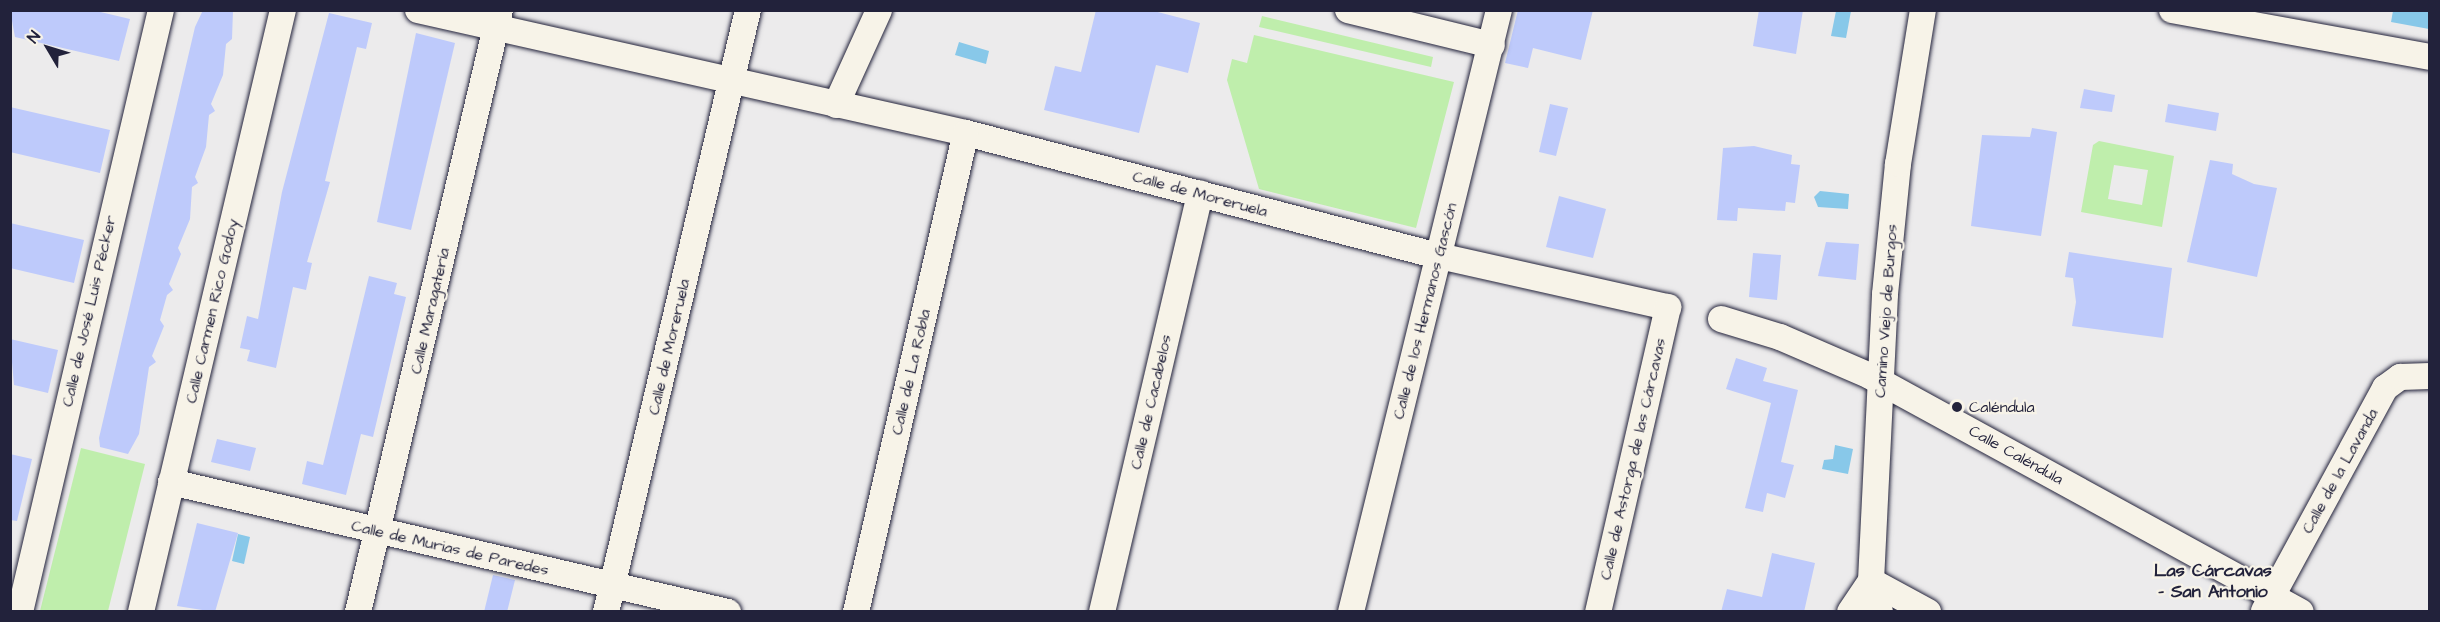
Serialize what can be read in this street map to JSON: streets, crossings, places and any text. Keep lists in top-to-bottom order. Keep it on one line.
{"streets":{"street":["Calle de Moreruela","Calle de José Luis Pécker","Calle Carmen Rico Godoy","Calle Maragatería","Calle de los Hermanos Gascón","Camino Viejo de Burgos","Calle de La Robla","Calle de Cacabelos","Calle Caléndula","Calle de Astorga de las Cárcavas","Calle de la Lavanda","Calle de Murias de Paredes"]},"crossings":[["Calle de Moreruela","Calle Maragatería"],["Calle de Moreruela","Calle de los Hermanos Gascón"],["Calle de Moreruela","Calle de La Robla"],["Calle de Moreruela","Calle de Cacabelos"],["Calle de Moreruela","Calle de Astorga de las Cárcavas"],["Calle de Moreruela","Calle de Murias de Paredes"],["Calle Carmen Rico Godoy","Calle de Murias de Paredes"],["Calle Maragatería","Calle de Murias de Paredes"],["Camino Viejo de Burgos","Calle Caléndula"],["Calle Caléndula","Calle de la Lavanda"]],"districts":["Las Cárcavas - San Antonio"],"places":["Caléndula"],"north":"top left"}
